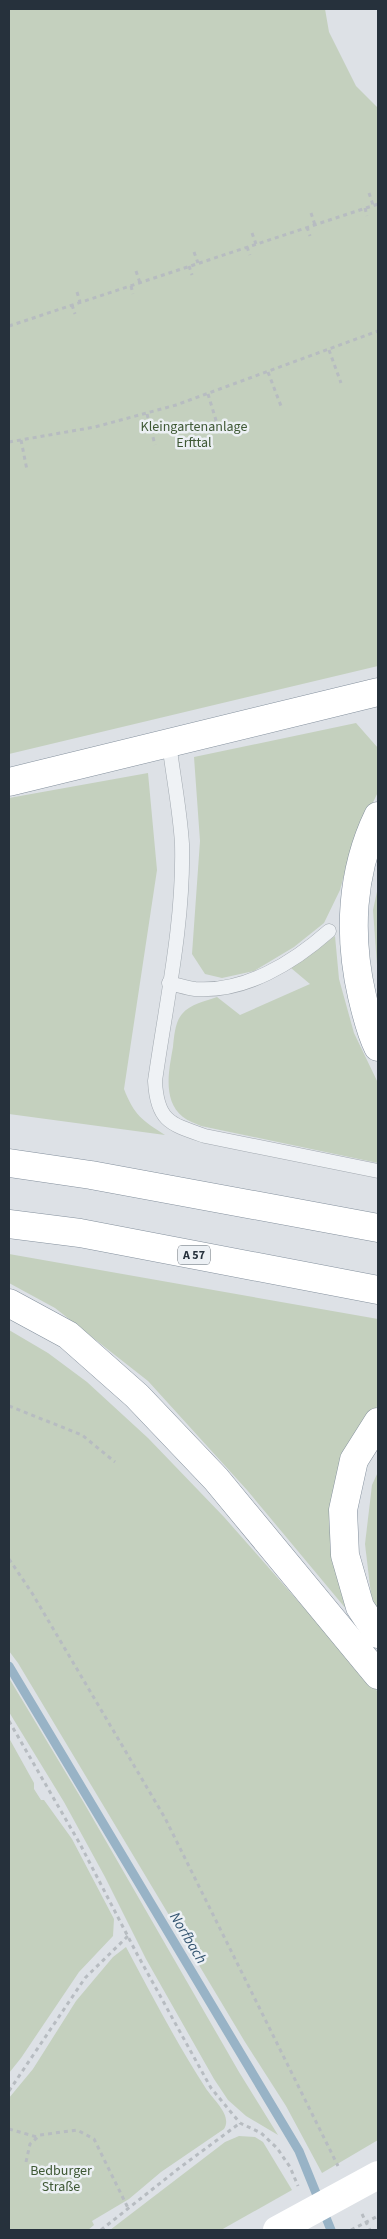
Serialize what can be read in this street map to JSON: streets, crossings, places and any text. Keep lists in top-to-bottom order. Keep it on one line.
{"streets":{"main road":["A 57"]},"water":["Norfbach"],"parks":["Kleingartenanlage Erfttal","Bedburger Straße"]}
